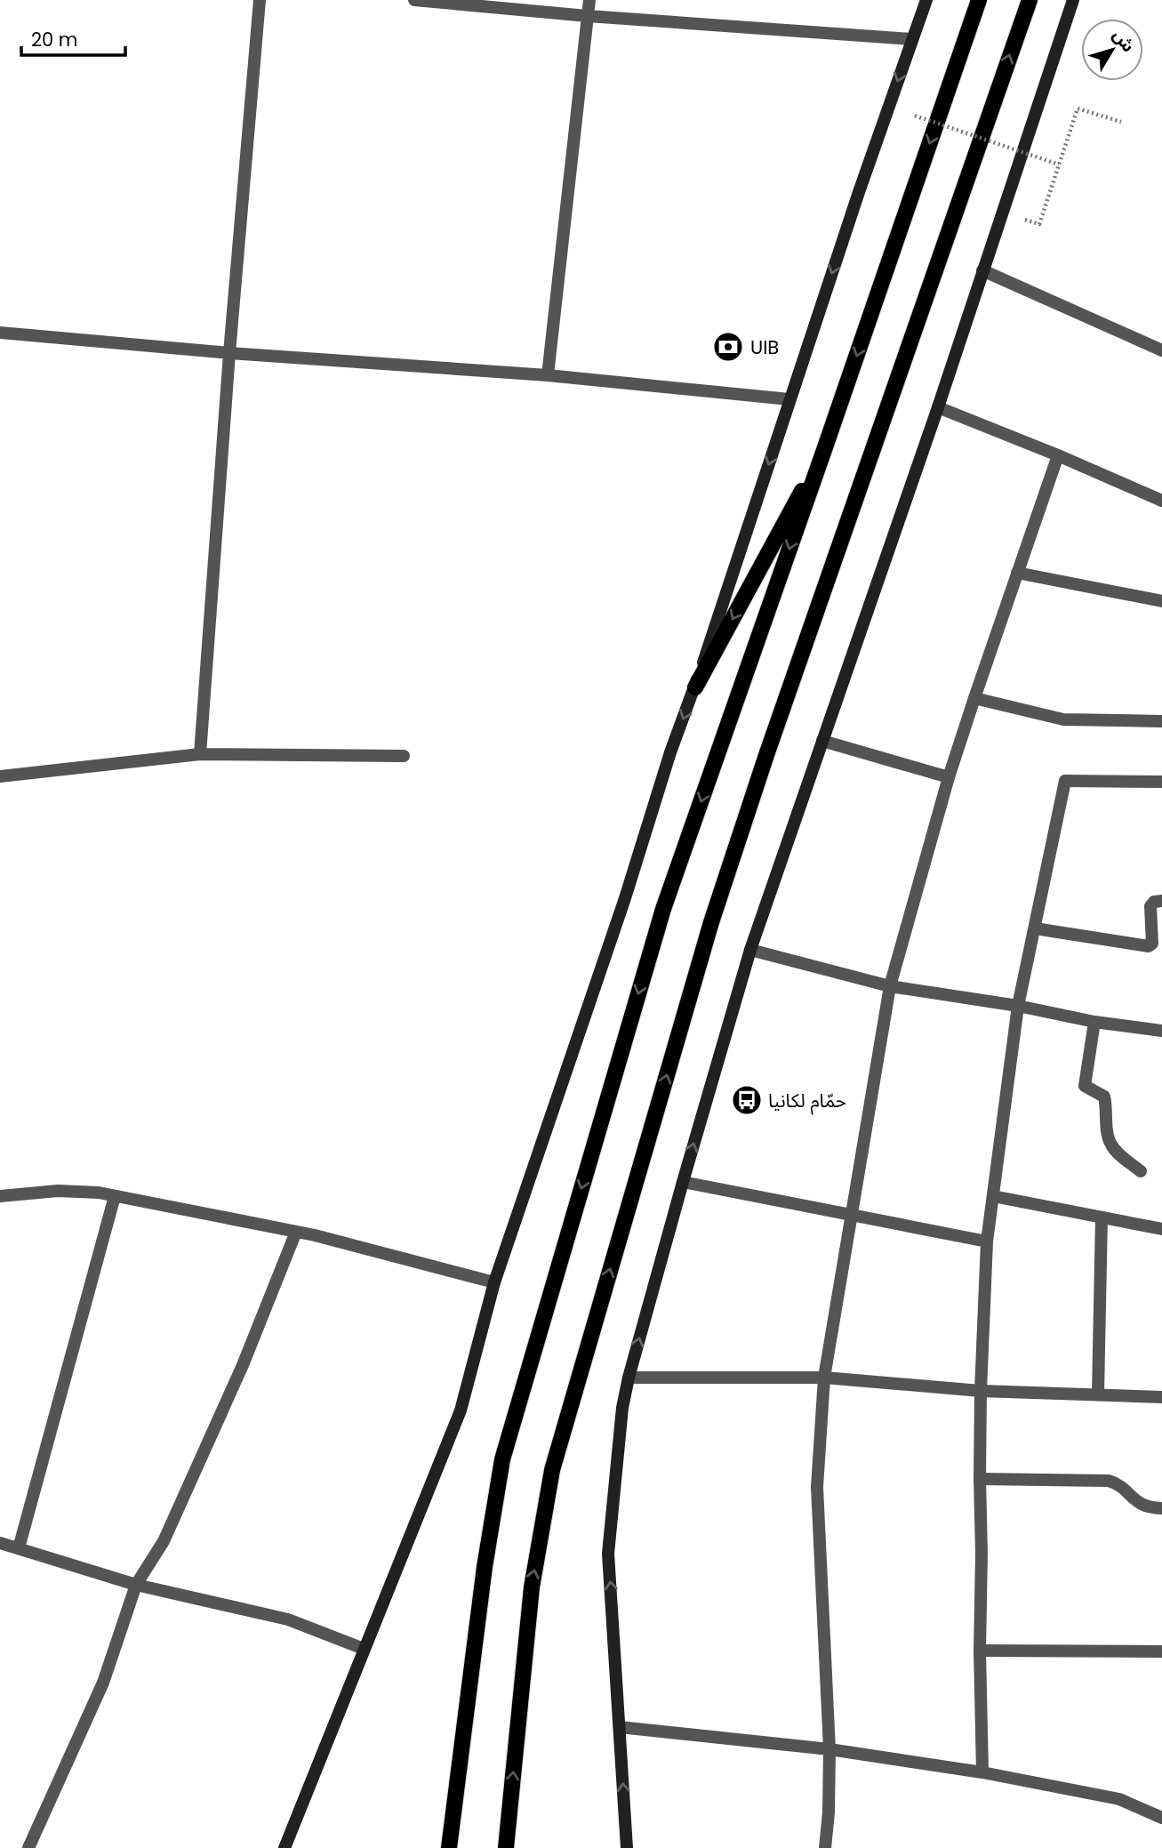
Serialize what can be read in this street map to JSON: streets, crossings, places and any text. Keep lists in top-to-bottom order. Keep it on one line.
{"places":{"bank":["UIB"],"bus stop":["حمّام لكانيا"]},"scale_bar":"20 m","north":"top right"}
